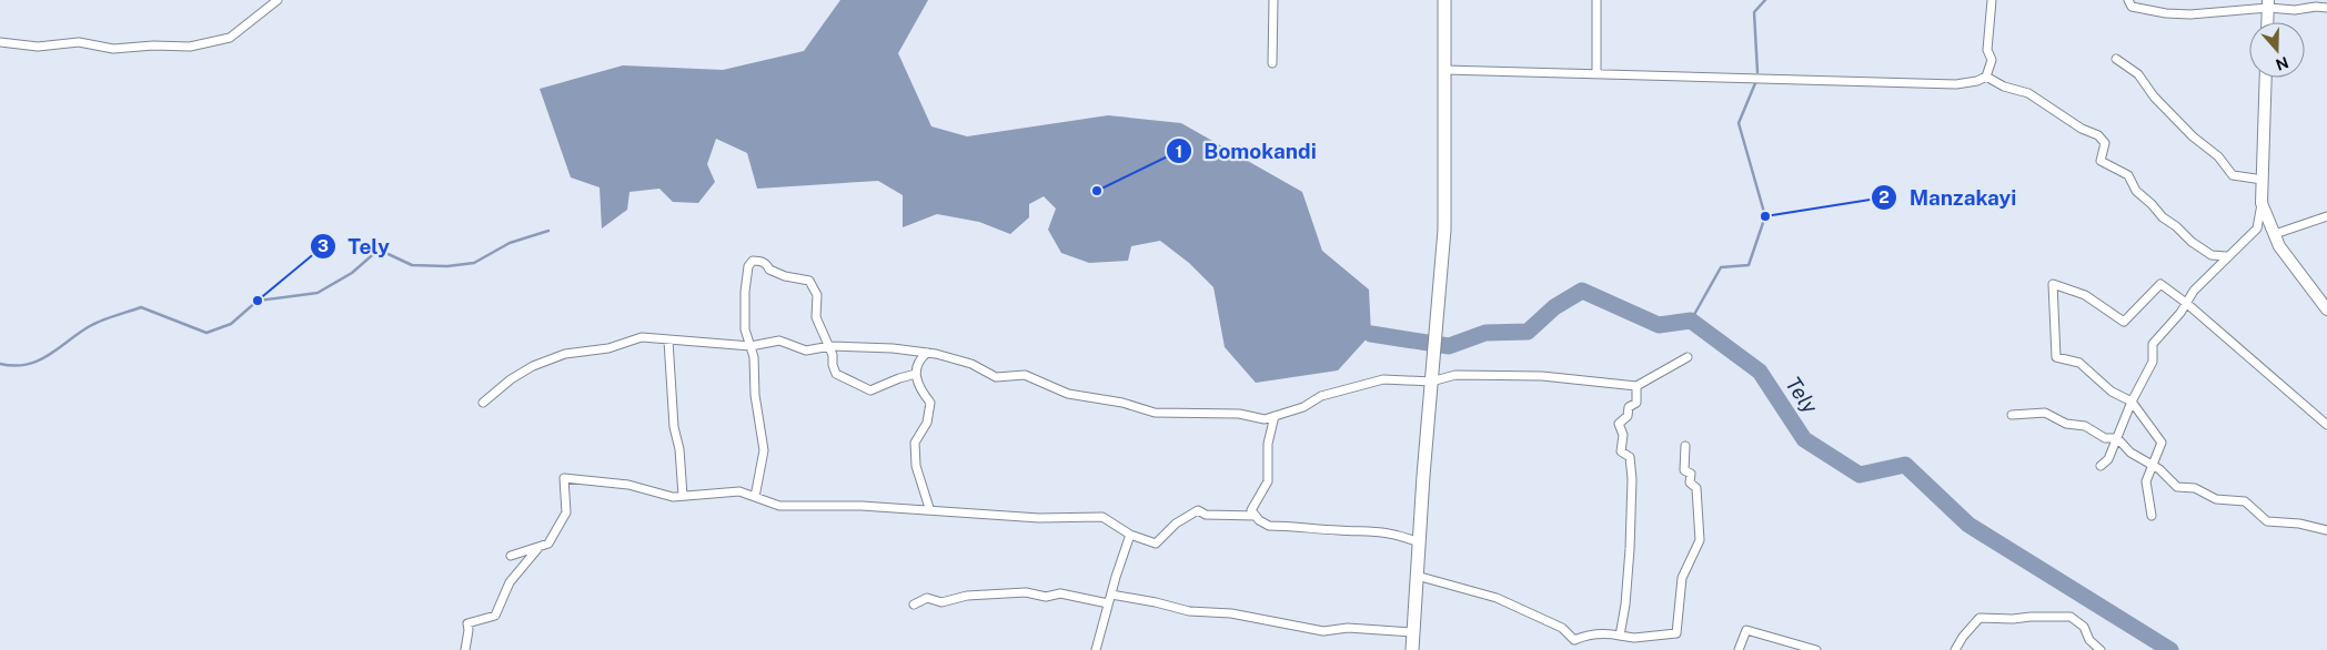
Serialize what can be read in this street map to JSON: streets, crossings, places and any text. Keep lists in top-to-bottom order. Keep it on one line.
{"water":["Tely"],"places":["Bomokandi","Manzakayi","Tely"],"north":"bottom"}
